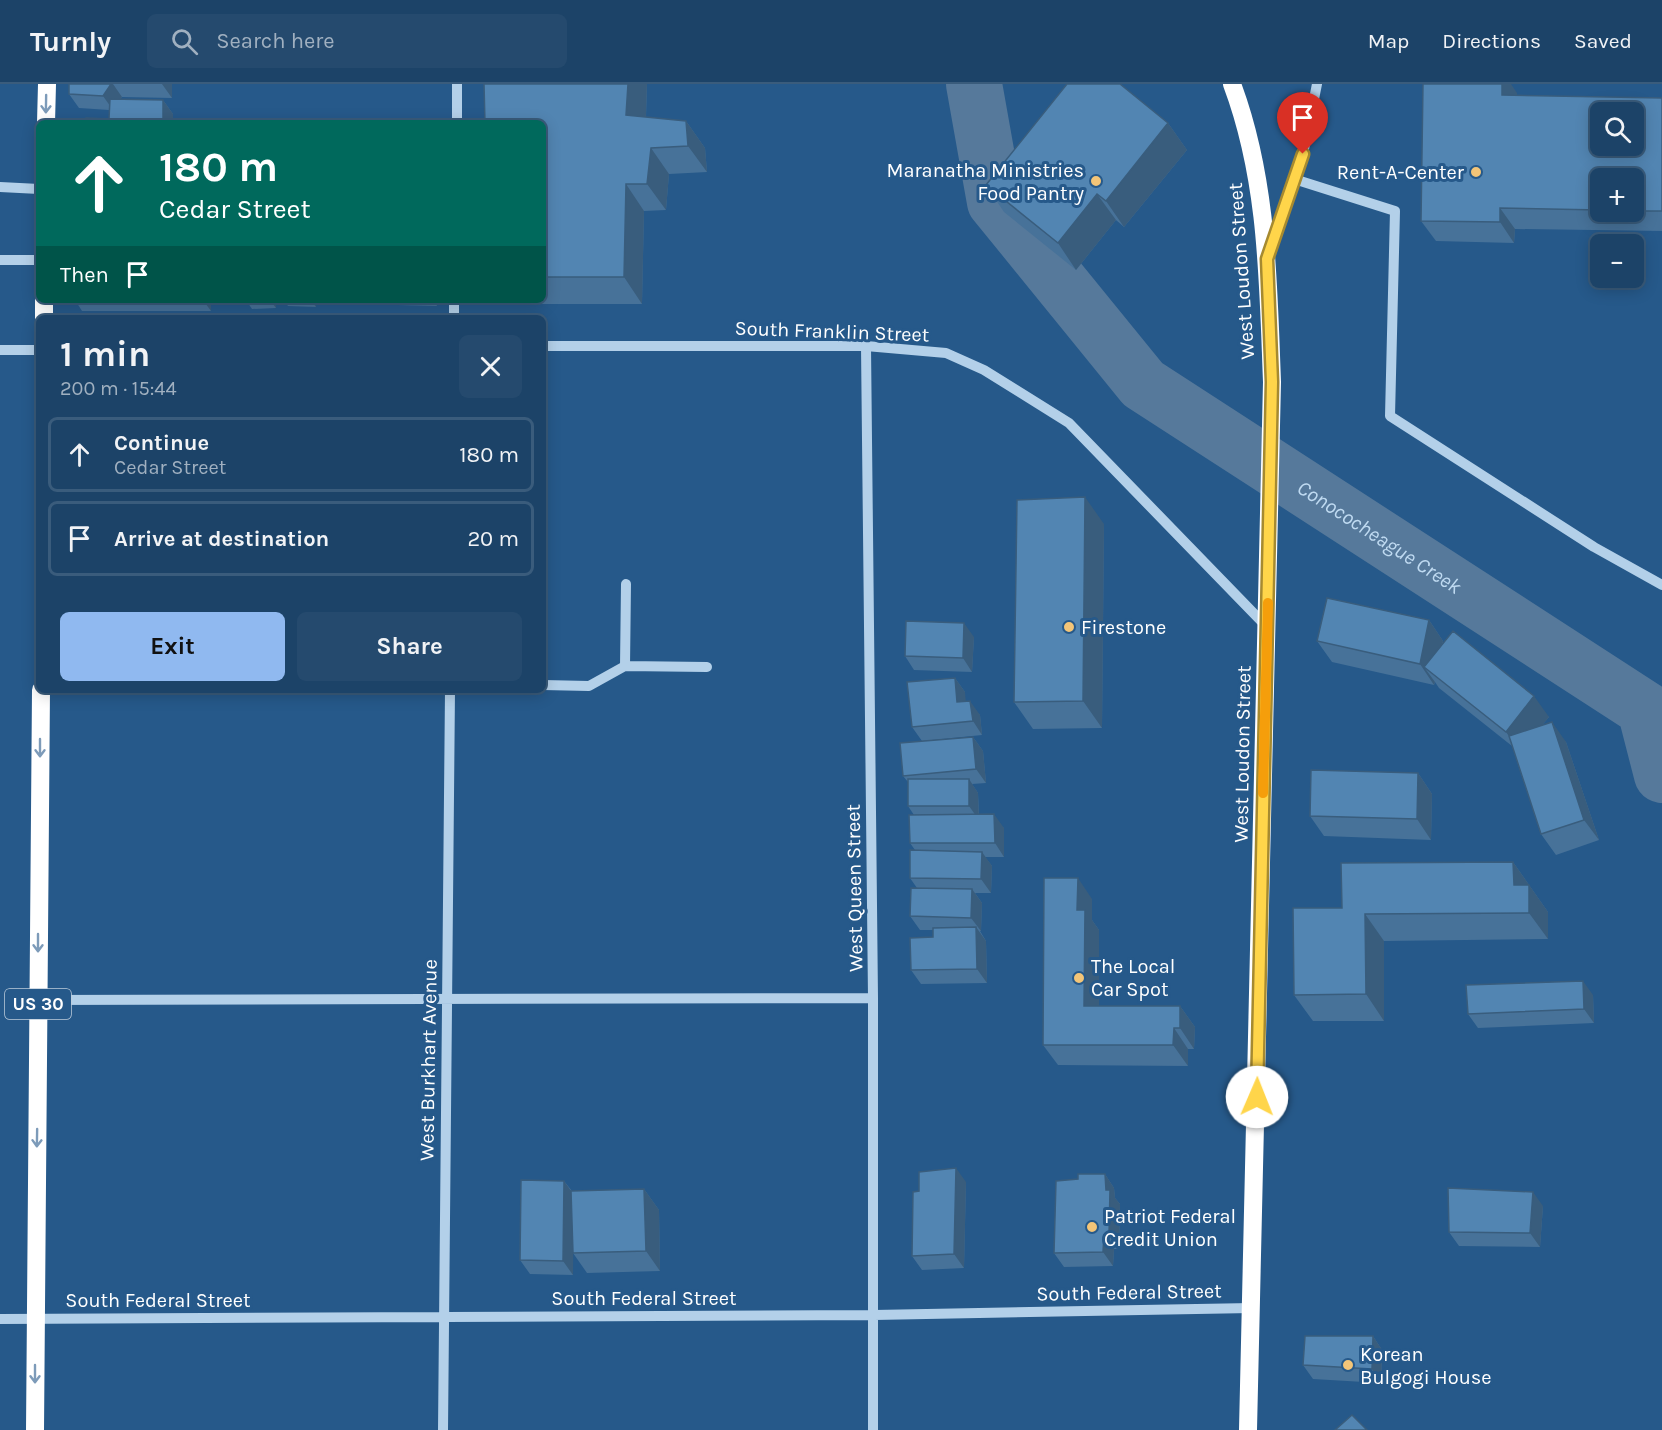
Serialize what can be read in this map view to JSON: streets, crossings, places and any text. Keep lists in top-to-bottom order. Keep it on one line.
{"streets":{"highway":["West Loudon Street","US 30"],"street":["South Franklin Street","West Queen Street","West Burkhart Avenue","South Federal Street"]},"crossings":[["West Loudon Street","South Franklin Street"],["West Loudon Street","South Federal Street"],["South Franklin Street","West Queen Street"],["West Queen Street","South Federal Street"],["US 30","South Federal Street"],["West Burkhart Avenue","South Federal Street"]],"water":["Conococheague Creek"],"places":["Rent-A-Center","Maranatha Ministries Food Pantry","Firestone","The Local Car Spot","Patriot Federal Credit Union","Korean Bulgogi House"],"page":{"header":"Turnly","search":"Search here","nav":["Map","Directions","Saved"],"map_buttons":["+","−"],"turn":["180 m","Cedar Street"],"then":"Then","heading":["1 min","200 m · 15:44"],"list":[{"name":"Continue","note":"Cedar Street","value":"180 m"},{"name":"Arrive at destination","value":"20 m"}],"buttons":["Exit","Share"]}}
